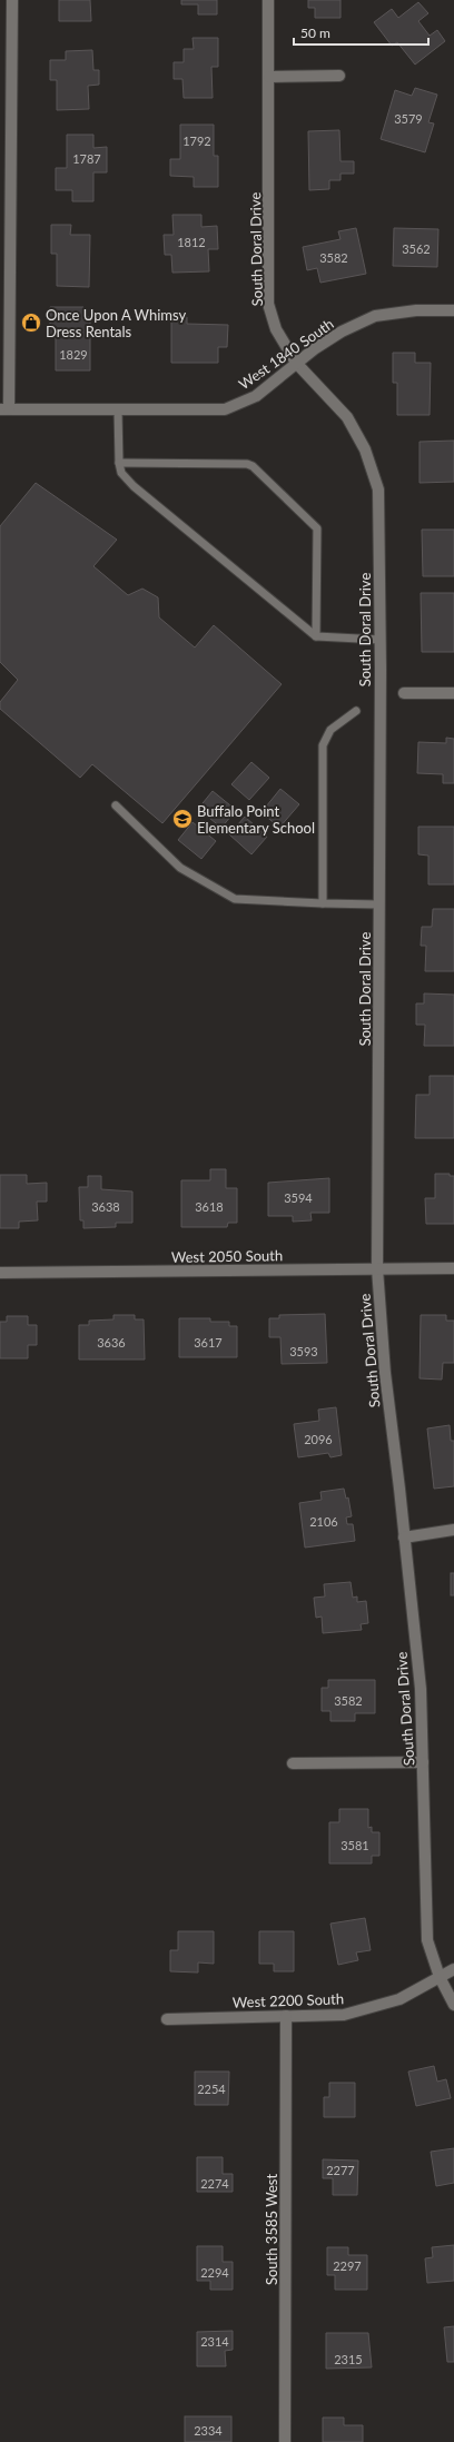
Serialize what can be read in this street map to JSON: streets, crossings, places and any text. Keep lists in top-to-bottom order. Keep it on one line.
{"streets":{"street":["South Doral Drive","West 1840 South","West 2050 South","West 2200 South","South 3585 West"]},"crossings":[["South Doral Drive","West 1840 South"],["South Doral Drive","West 2050 South"],["South Doral Drive","West 2200 South"],["West 2200 South","South 3585 West"]],"places":{"shop":["Once Upon A Whimsy Dress Rentals"],"school or university":["Buffalo Point Elementary School"]},"house_numbers":["3579","1792","1787","1812","3562","3582","1829","3594","3638","3618","3636","3617","3593","2096","2106","3582","3581","2254","2277","2274","2297","2294","2314","2315","2334"],"scale_bar":"50 m"}
